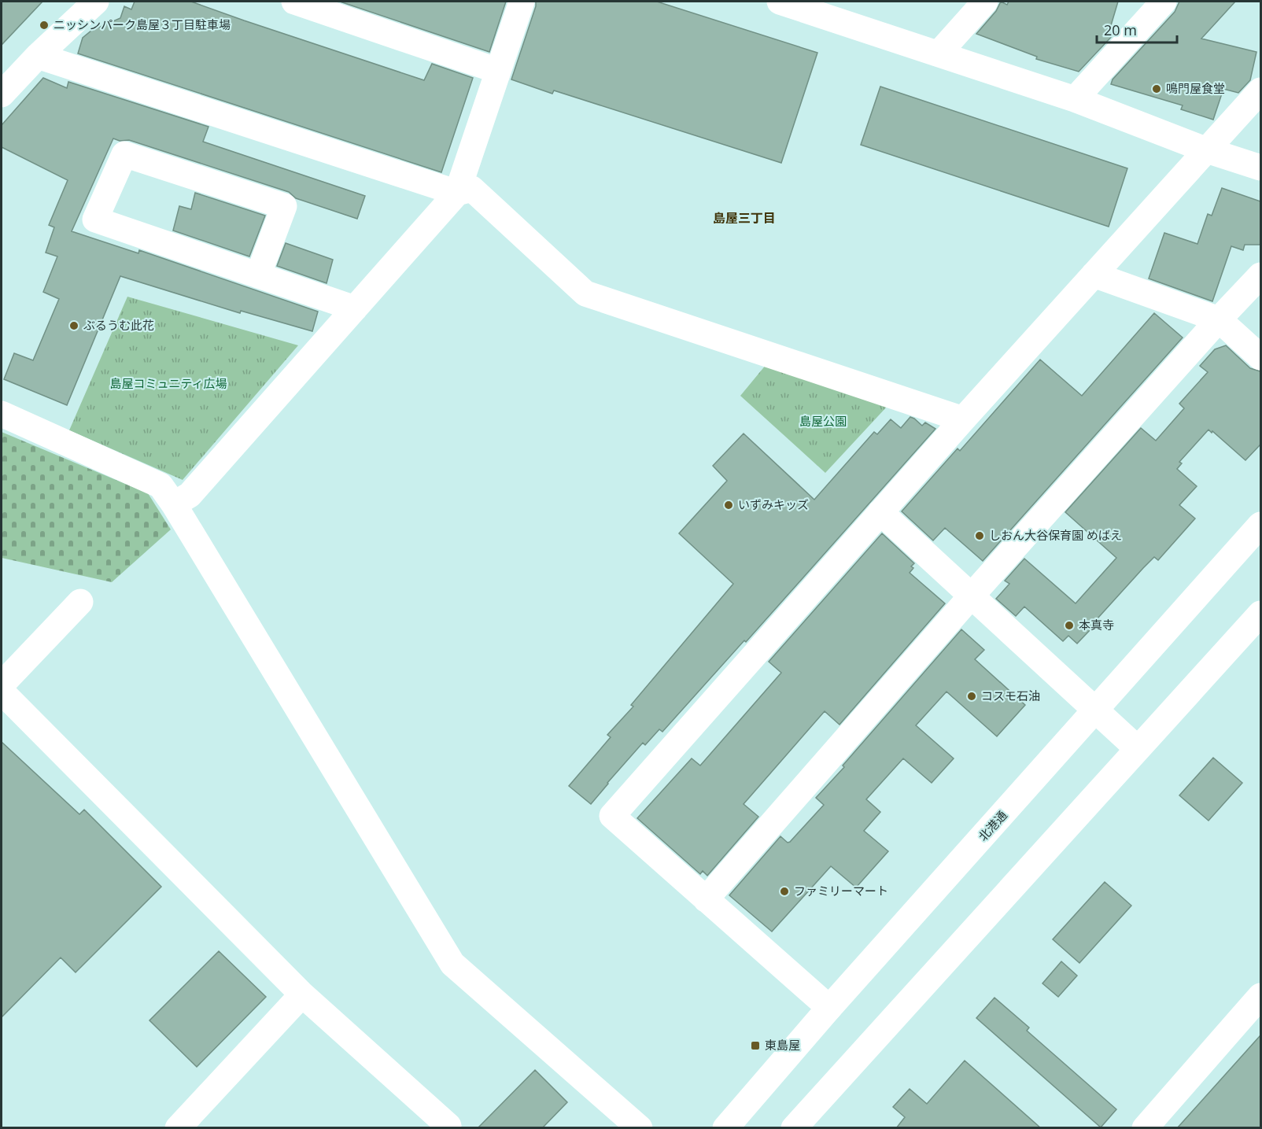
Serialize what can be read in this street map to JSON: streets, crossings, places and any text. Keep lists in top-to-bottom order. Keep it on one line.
{"streets":{"street":["北港通"]},"districts":["島屋三丁目"],"parks":["島屋コミュニティ広場","島屋公園"],"places":{"other":["ニッシンパーク島屋３丁目駐車場","鳴門屋食堂","ぶるうむ此花","いずみキッズ","しおん大谷保育園 めばえ","本真寺","コスモ石油","ファミリーマート"],"transit":["東島屋"]},"scale_bar":"20 m"}
